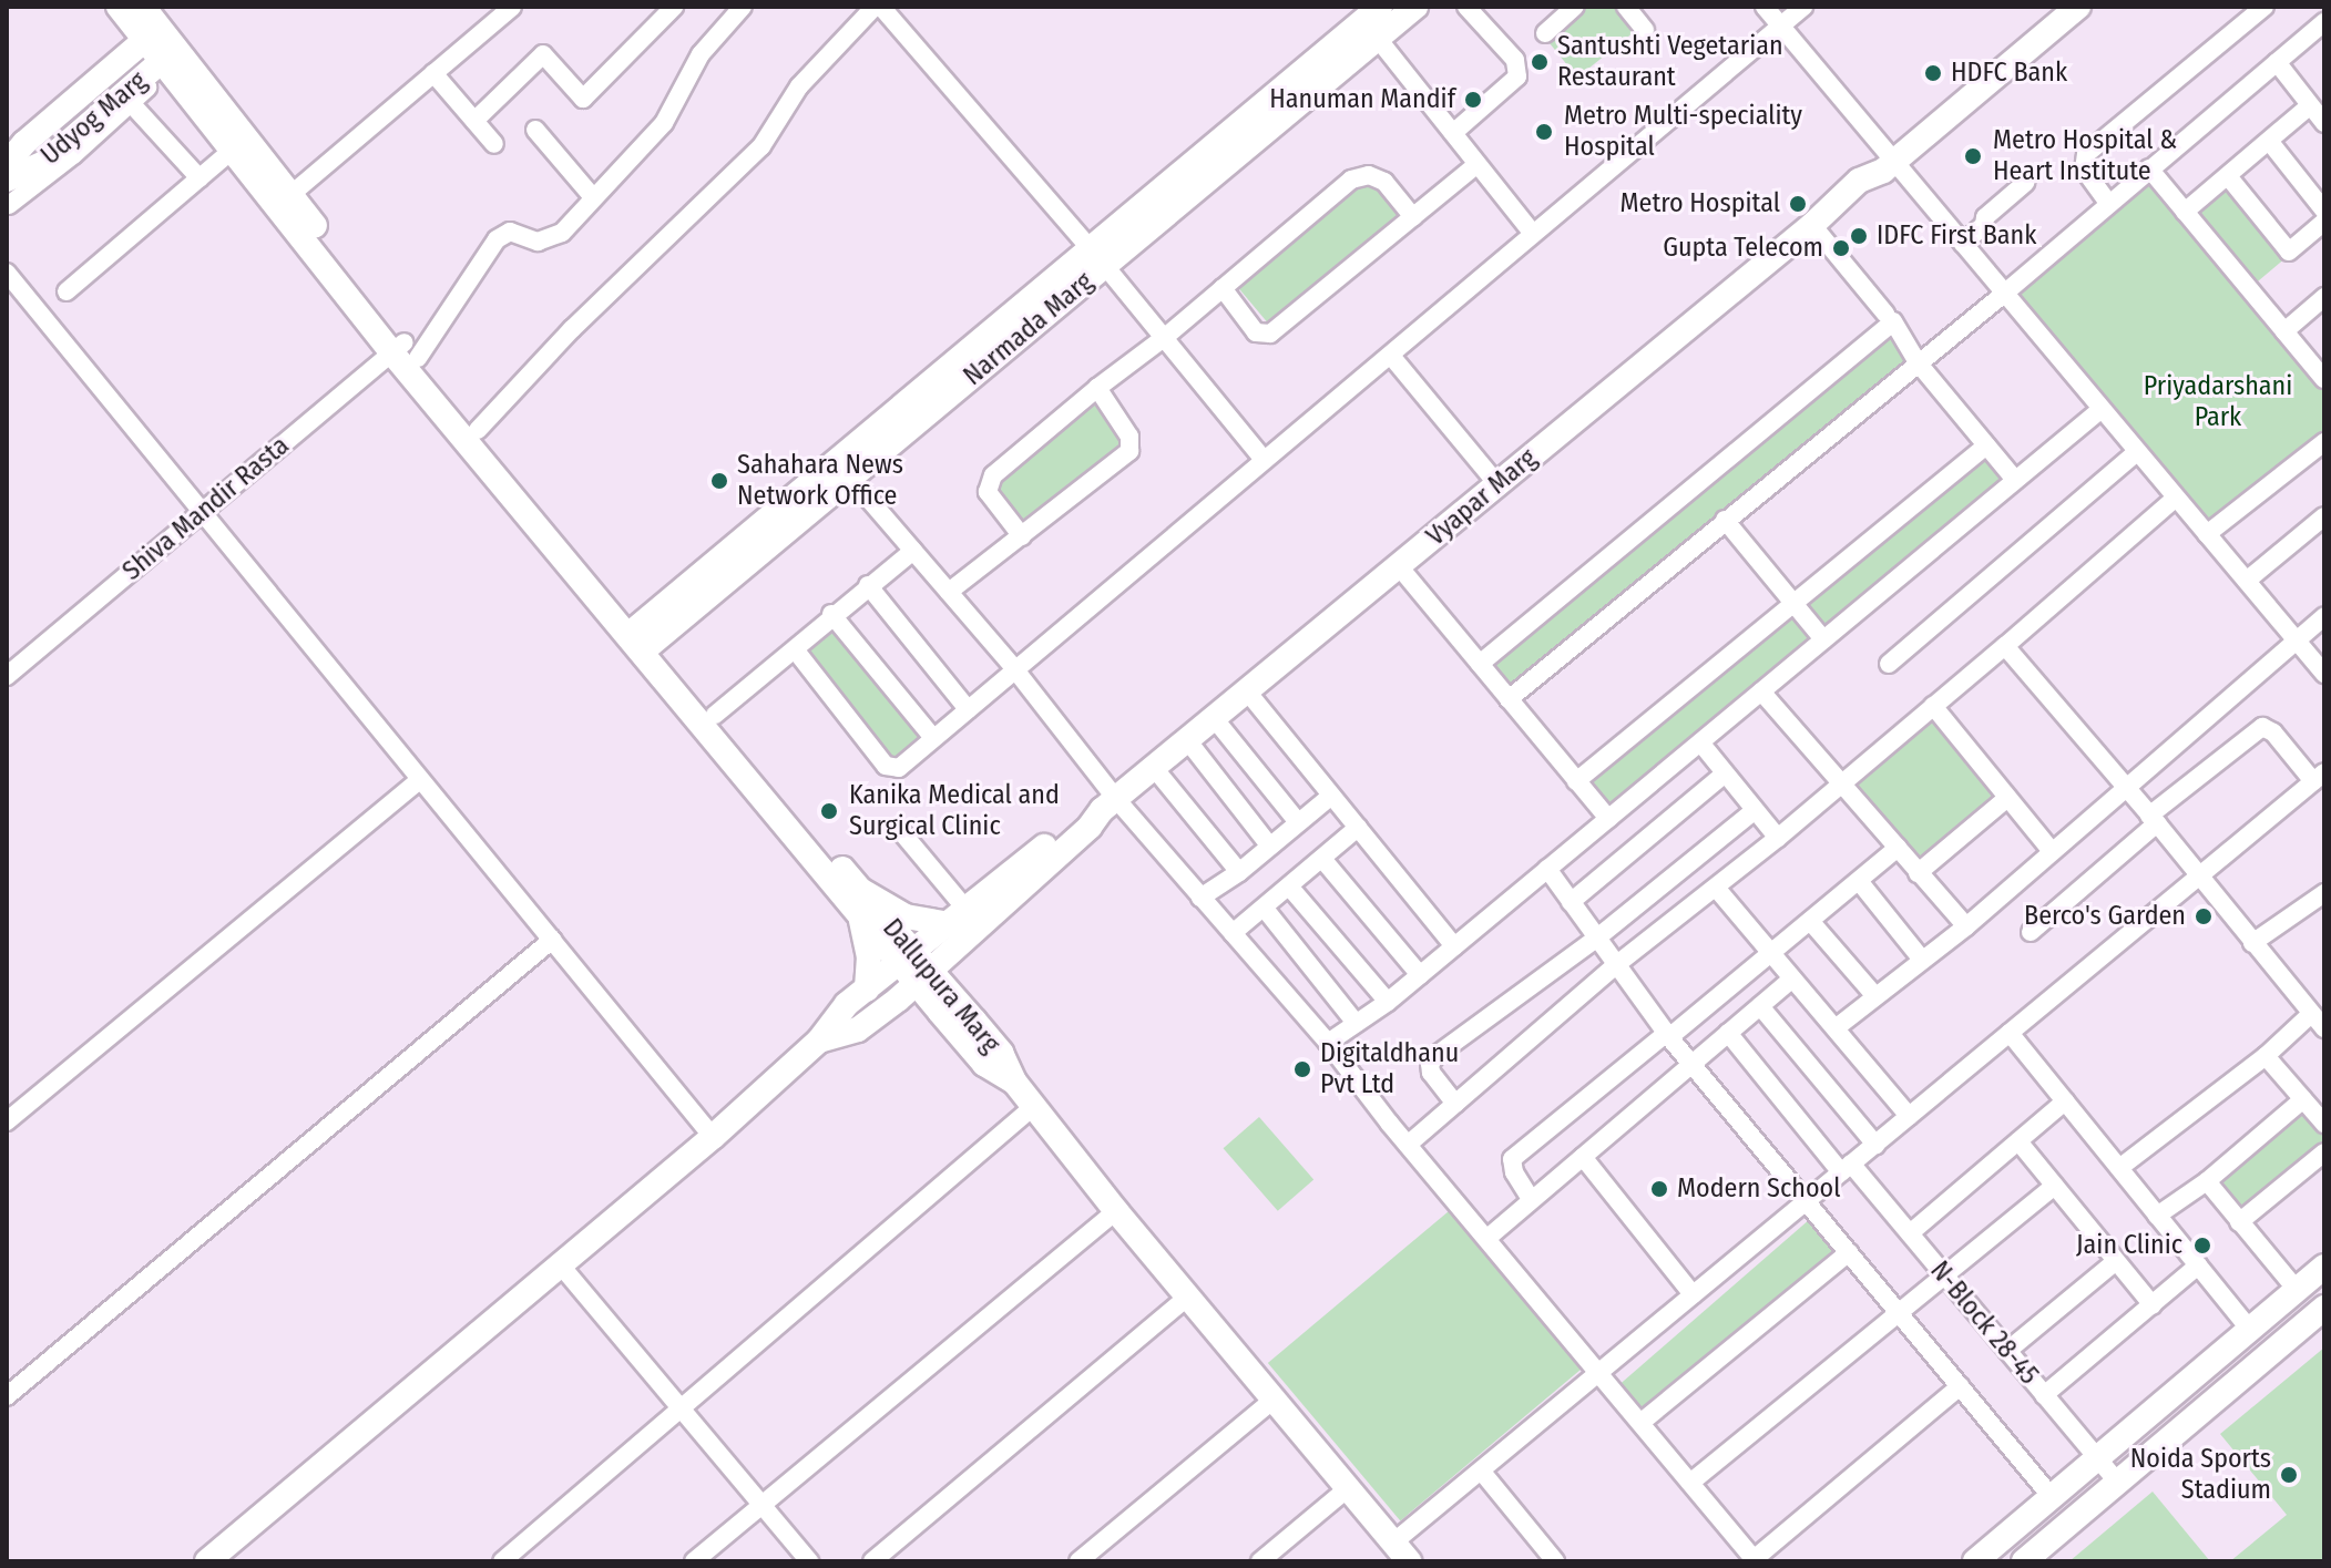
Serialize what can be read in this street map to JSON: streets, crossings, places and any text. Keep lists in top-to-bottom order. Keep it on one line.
{"streets":{"street":["Udyog Marg","Narmada Marg","Vyapar Marg","Shiva Mandir Rasta","Dallupura Marg","N-Block 28-45"]},"crossings":[["Vyapar Marg","Dallupura Marg"]],"parks":["Priyadarshani Park"],"places":["Santushti Vegetarian Restaurant","HDFC Bank","Hanuman Mandif","Metro Multi-speciality Hospital","Metro Hospital & Heart Institute","Metro Hospital","IDFC First Bank","Gupta Telecom","Sahahara News Network Office","Kanika Medical and Surgical Clinic","Berco's Garden","Digitaldhanu Pvt Ltd","Modern School","Jain Clinic","Noida Sports Stadium"]}
